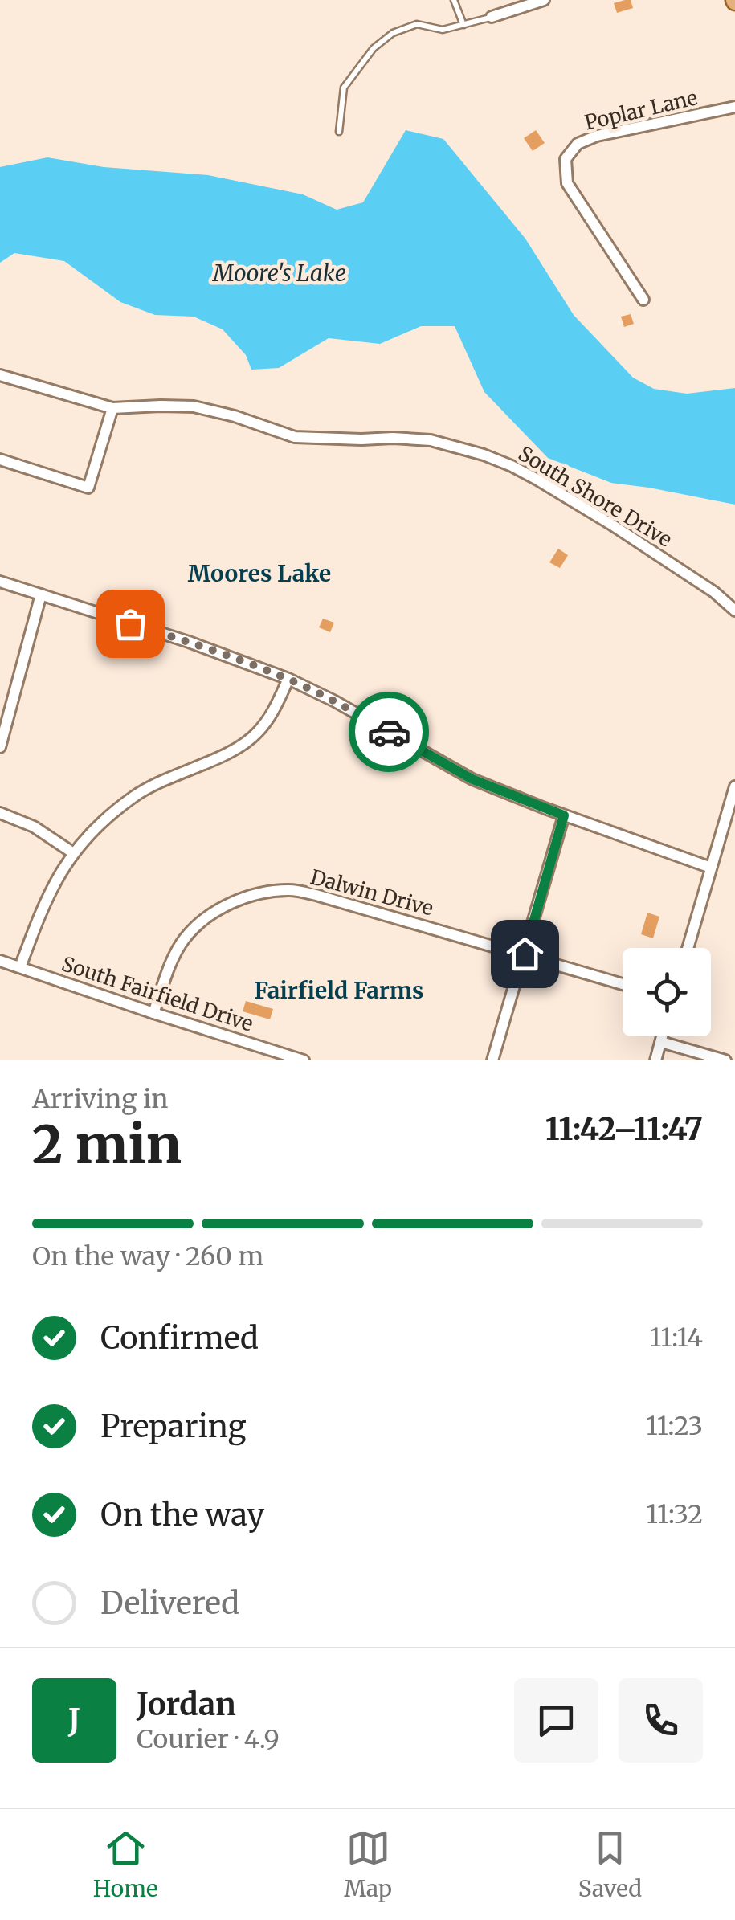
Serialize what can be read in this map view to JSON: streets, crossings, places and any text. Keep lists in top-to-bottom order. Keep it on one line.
{"streets":{"street":["Poplar Lane","South Shore Drive","Dalwin Drive","South Fairfield Drive"]},"crossings":[["Dalwin Drive","South Fairfield Drive"]],"districts":["Moores Lake","Fairfield Farms"],"water":["Moore's Lake"],"page":{"heading":["2 min","Arriving in","11:42–11:47"],"panel":["Jordan","Courier · 4.9"],"bar":"On the way · 260 m","list":[["Confirmed","11:14"],["Preparing","11:23"],["On the way","11:32"],"Delivered"],"round":"J","tabs":["Home","Map","Saved"]}}
